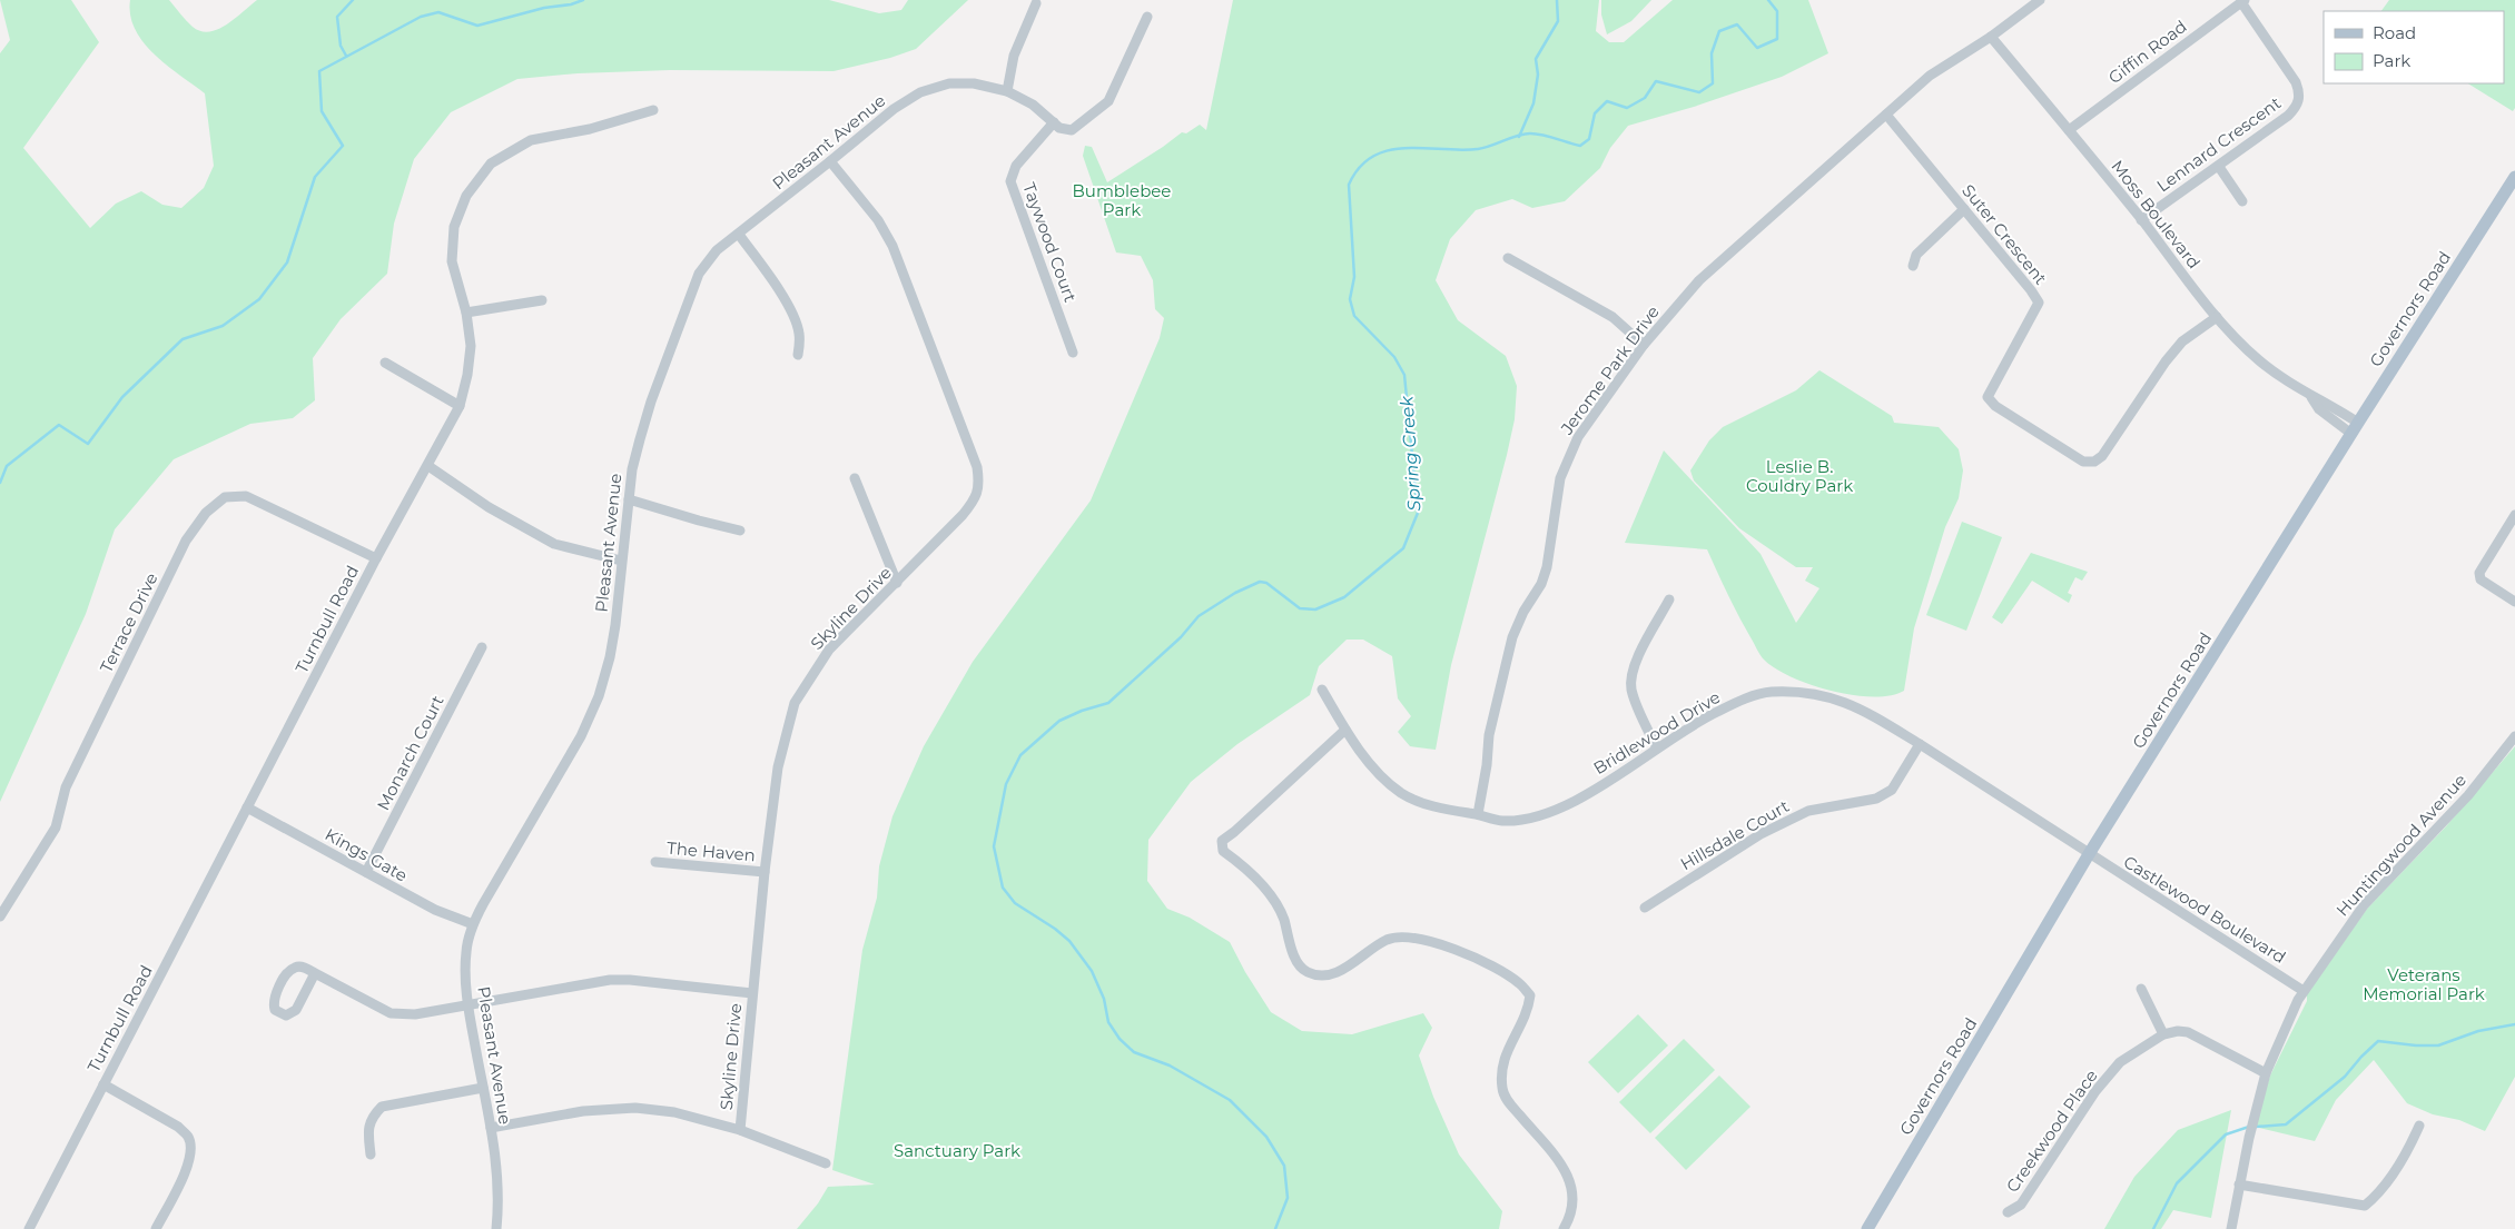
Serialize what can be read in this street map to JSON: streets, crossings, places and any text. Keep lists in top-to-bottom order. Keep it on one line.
{"streets":{"main road":["Governors Road"],"street":["Giffin Road","Pleasant Avenue","Lennard Crescent","Moss Boulevard","Suter Crescent","Taywood Court","Jerome Park Drive","Skyline Drive","Turnbull Road","Terrace Drive","Bridlewood Drive","Monarch Court","Hillsdale Court","Huntingwood Avenue","The Haven","Kings Gate","Castlewood Boulevard","Creekwood Place"]},"crossings":[["Giffin Road","Lennard Crescent"],["Giffin Road","Moss Boulevard"],["Pleasant Avenue","Taywood Court"],["Pleasant Avenue","Skyline Drive"],["Pleasant Avenue","Kings Gate"],["Lennard Crescent","Moss Boulevard"],["Moss Boulevard","Suter Crescent"],["Moss Boulevard","Governors Road"],["Moss Boulevard","Jerome Park Drive"],["Suter Crescent","Jerome Park Drive"],["Governors Road","Bridlewood Drive"],["Governors Road","Castlewood Boulevard"],["Jerome Park Drive","Bridlewood Drive"],["Skyline Drive","The Haven"],["Turnbull Road","Terrace Drive"],["Turnbull Road","Kings Gate"],["Bridlewood Drive","Hillsdale Court"],["Bridlewood Drive","Castlewood Boulevard"],["Monarch Court","Kings Gate"],["Huntingwood Avenue","Castlewood Boulevard"]],"water":["Spring Creek"],"parks":["Bumblebee Park","Leslie B. Couldry Park","Veterans Memorial Park","Sanctuary Park"],"legend":["Road","Park"]}
